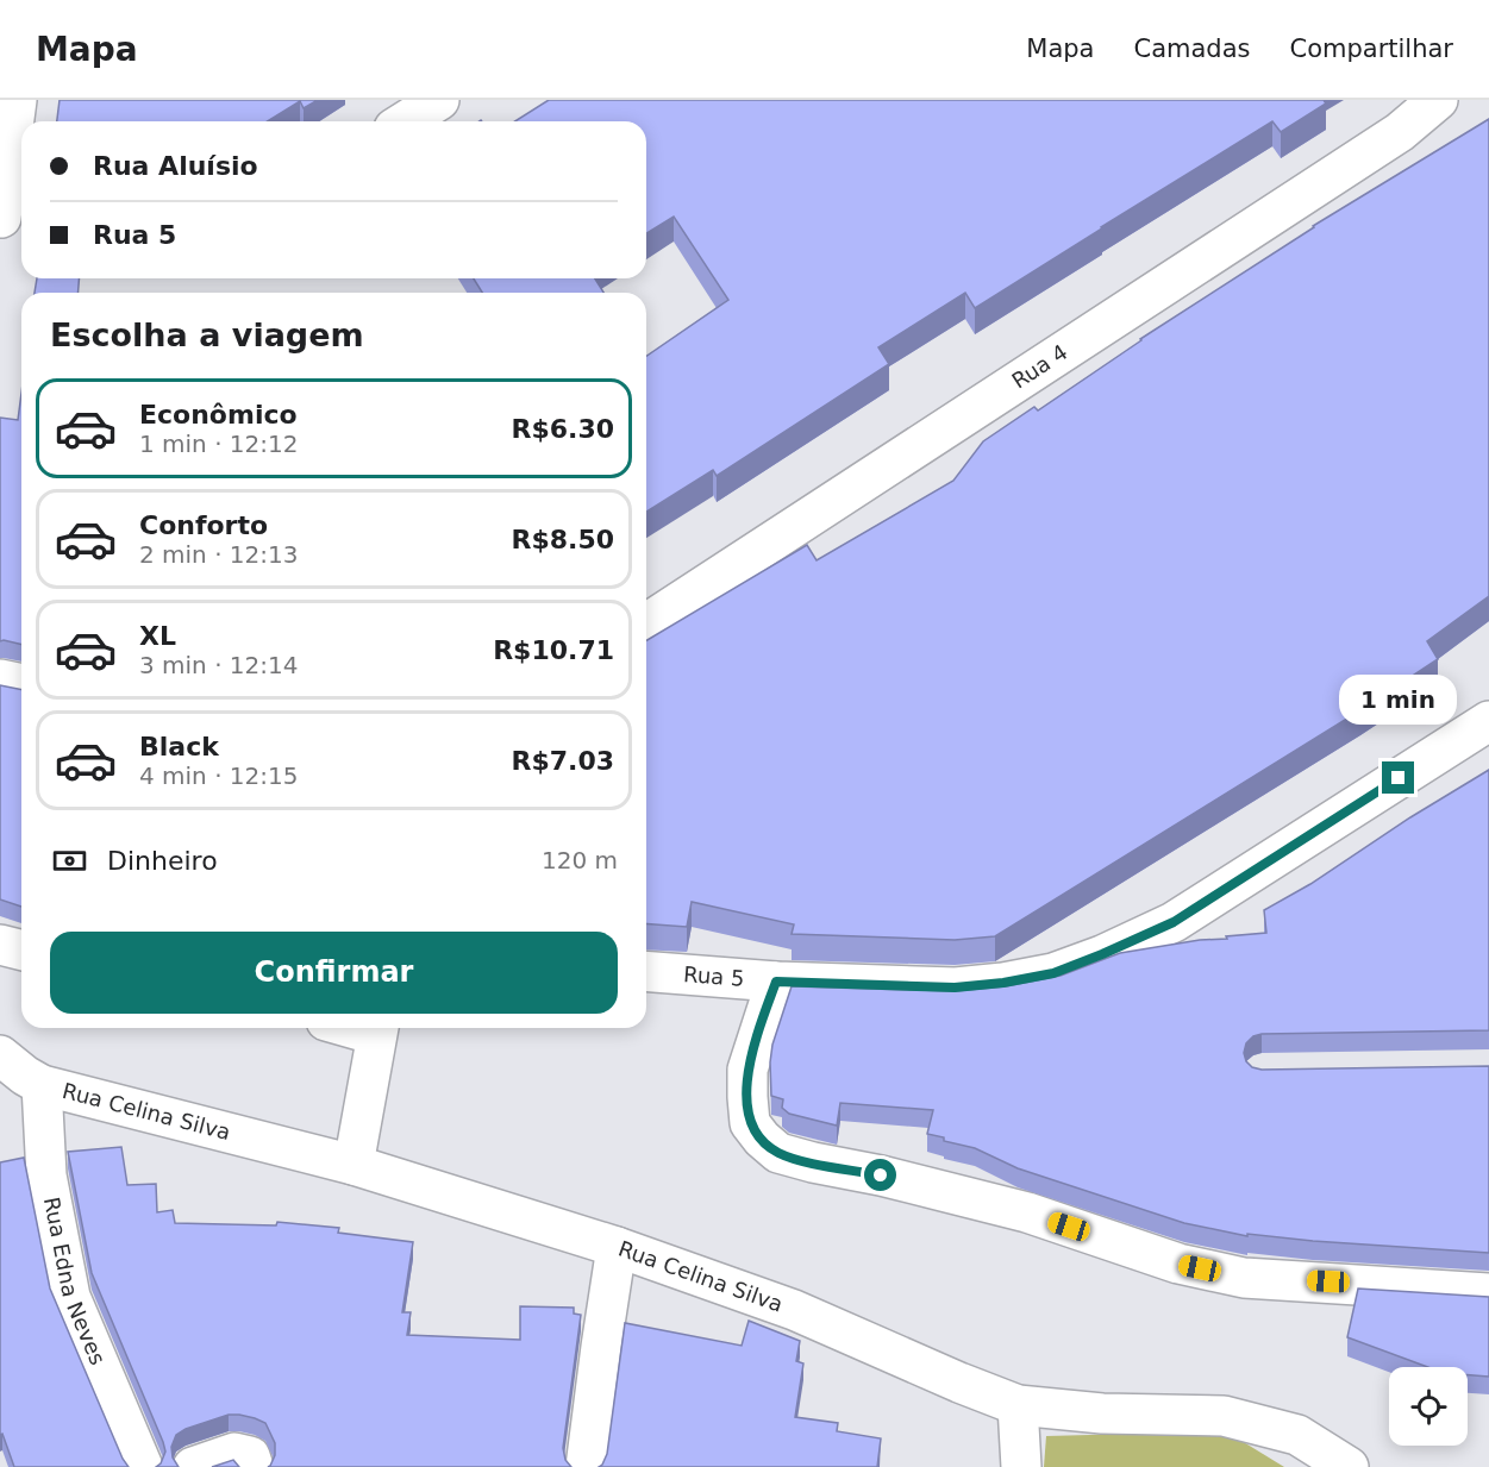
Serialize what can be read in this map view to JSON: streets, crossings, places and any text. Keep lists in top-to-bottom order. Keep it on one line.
{"streets":{"street":["Rua 4","Rua 5","Rua Celina Silva","Rua Edna Neves"]},"crossings":[["Rua Celina Silva","Rua Edna Neves"]],"page":{"header":"Mapa","nav":["Mapa","Camadas","Compartilhar"],"banner":["Rua Aluísio","Rua 5"],"heading":"Escolha a viagem","list":[{"name":"Econômico","note":"1 min · 12:12","value":"R$6.30"},{"name":"Conforto","note":"2 min · 12:13","value":"R$8.50"},{"name":"XL","note":"3 min · 12:14","value":"R$10.71"},{"name":"Black","note":"4 min · 12:15","value":"R$7.03"}],"bubble":"1 min","pay":["Dinheiro","120 m"],"buttons":"Confirmar"}}
